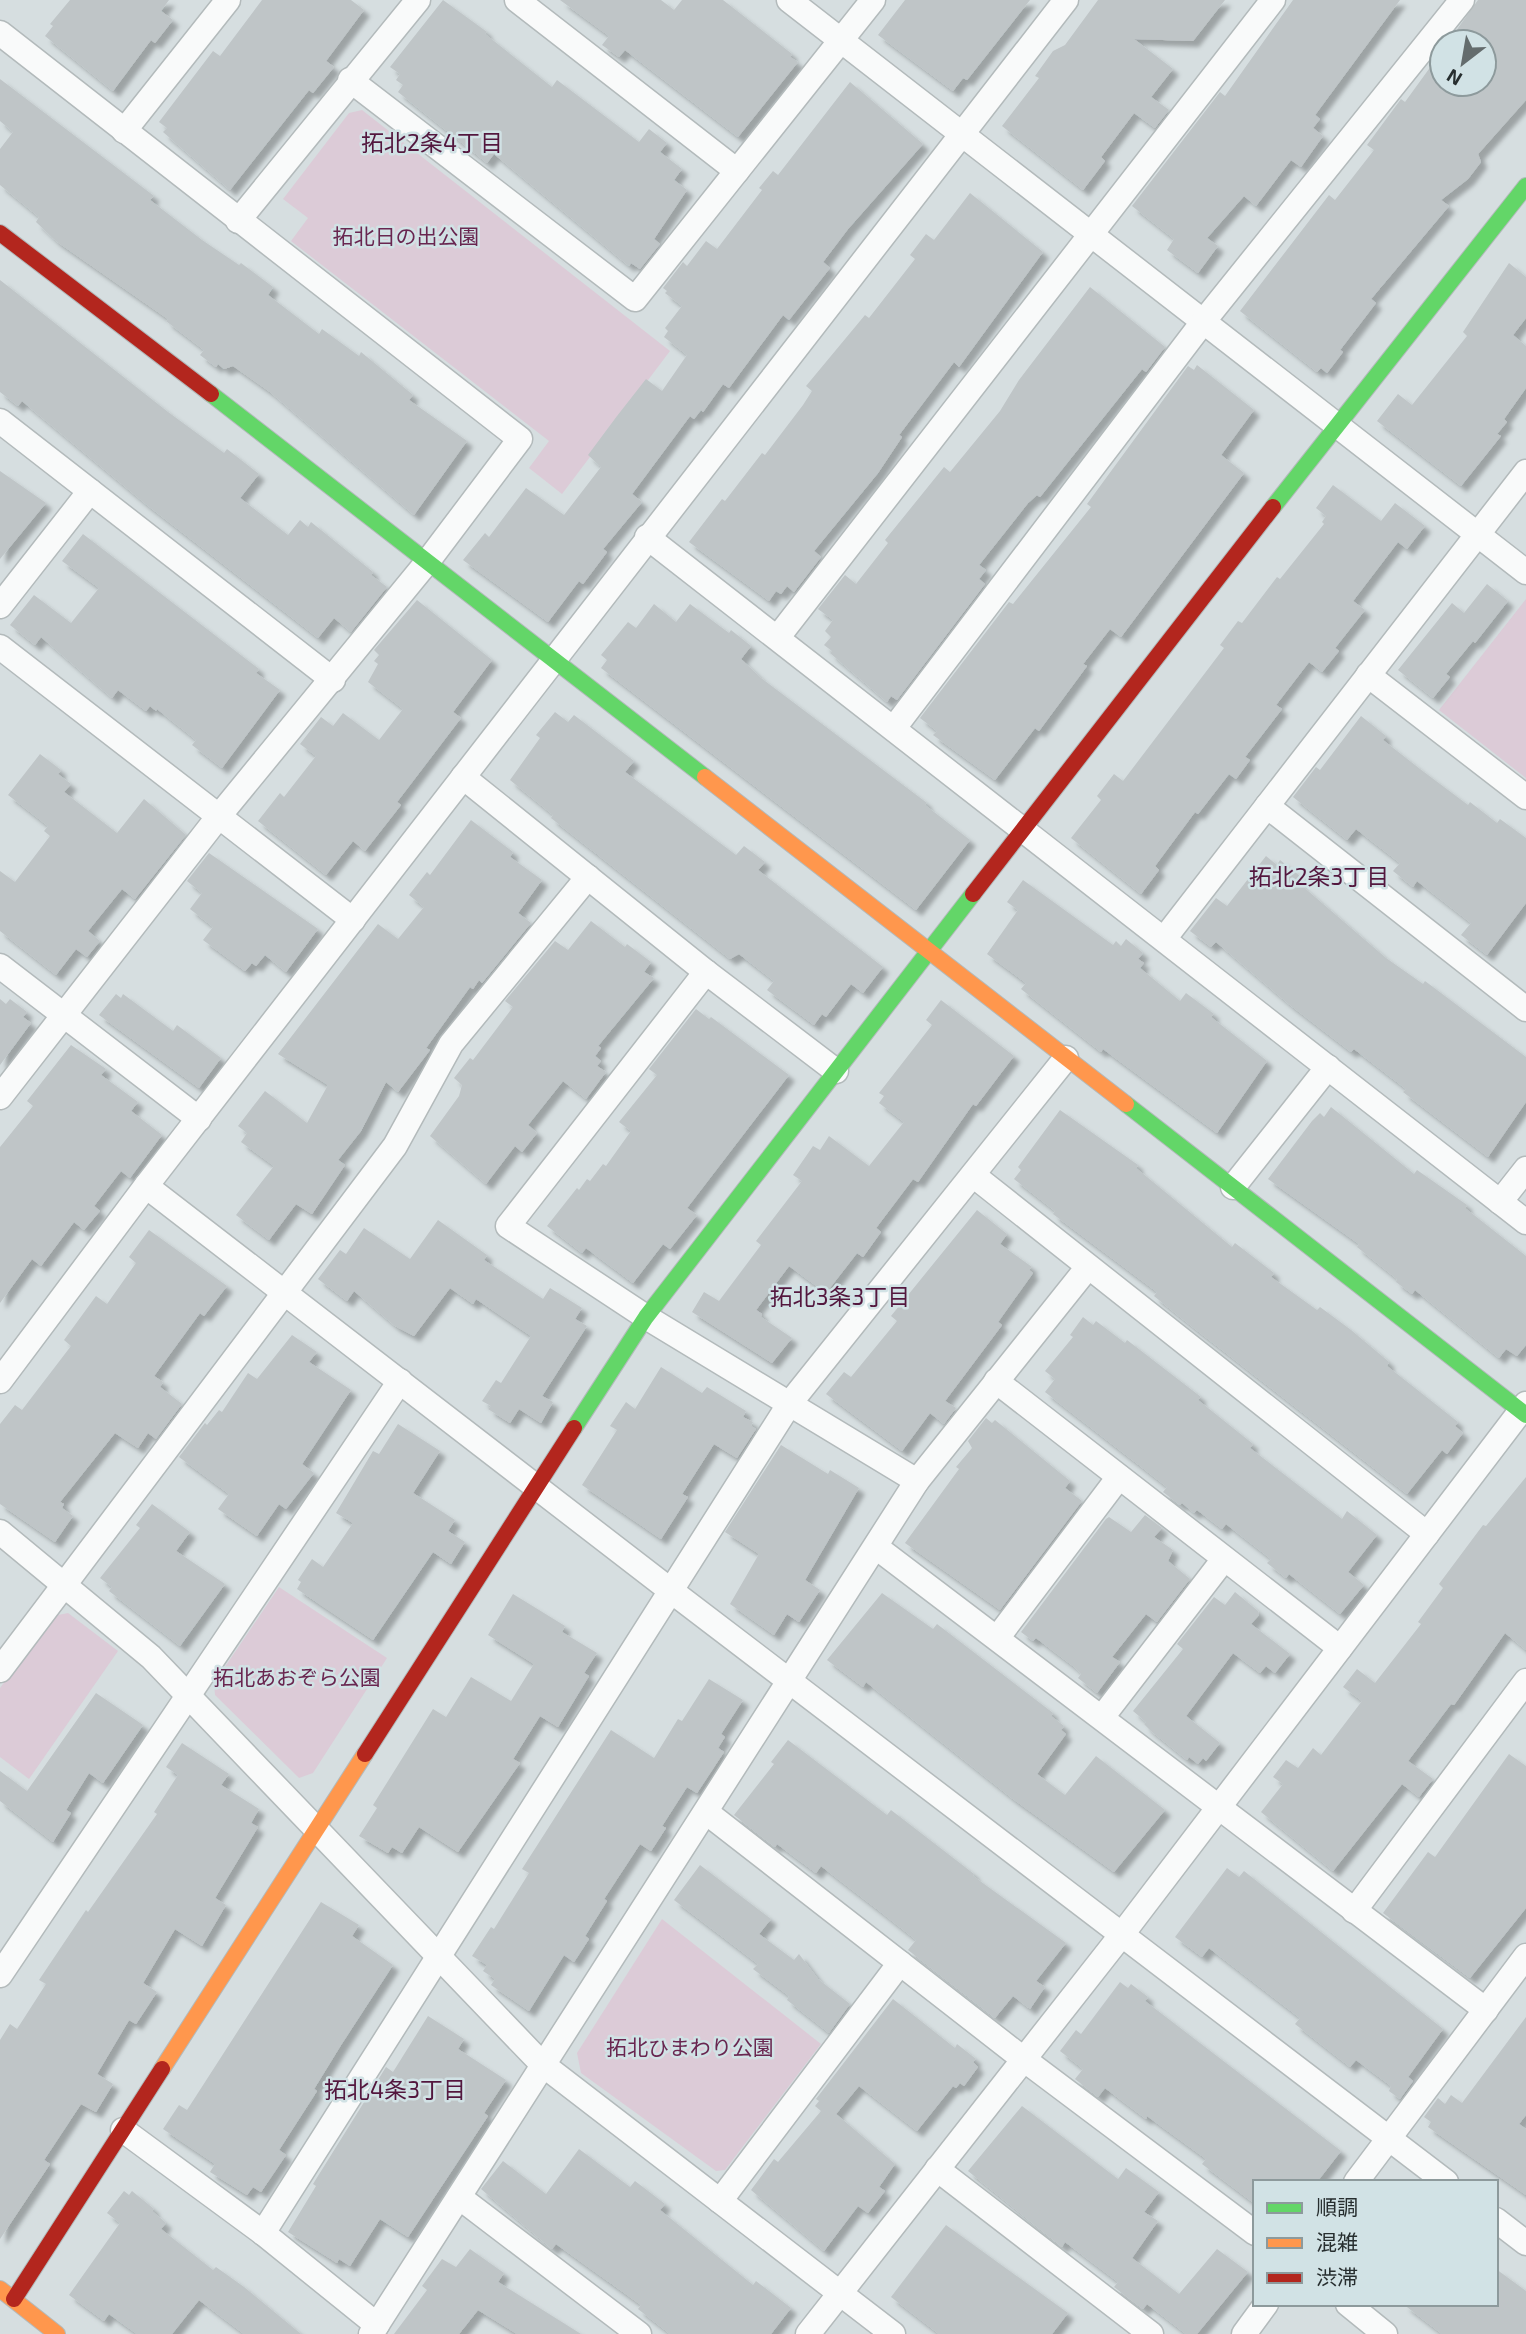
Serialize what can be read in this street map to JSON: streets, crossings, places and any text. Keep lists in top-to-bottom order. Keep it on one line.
{"districts":["拓北2条4丁目","拓北2条3丁目","拓北3条3丁目","拓北4条3丁目"],"parks":["拓北日の出公園","拓北あおぞら公園","拓北ひまわり公園"],"legend":["順調","混雑","渋滞"],"north":"bottom left"}
